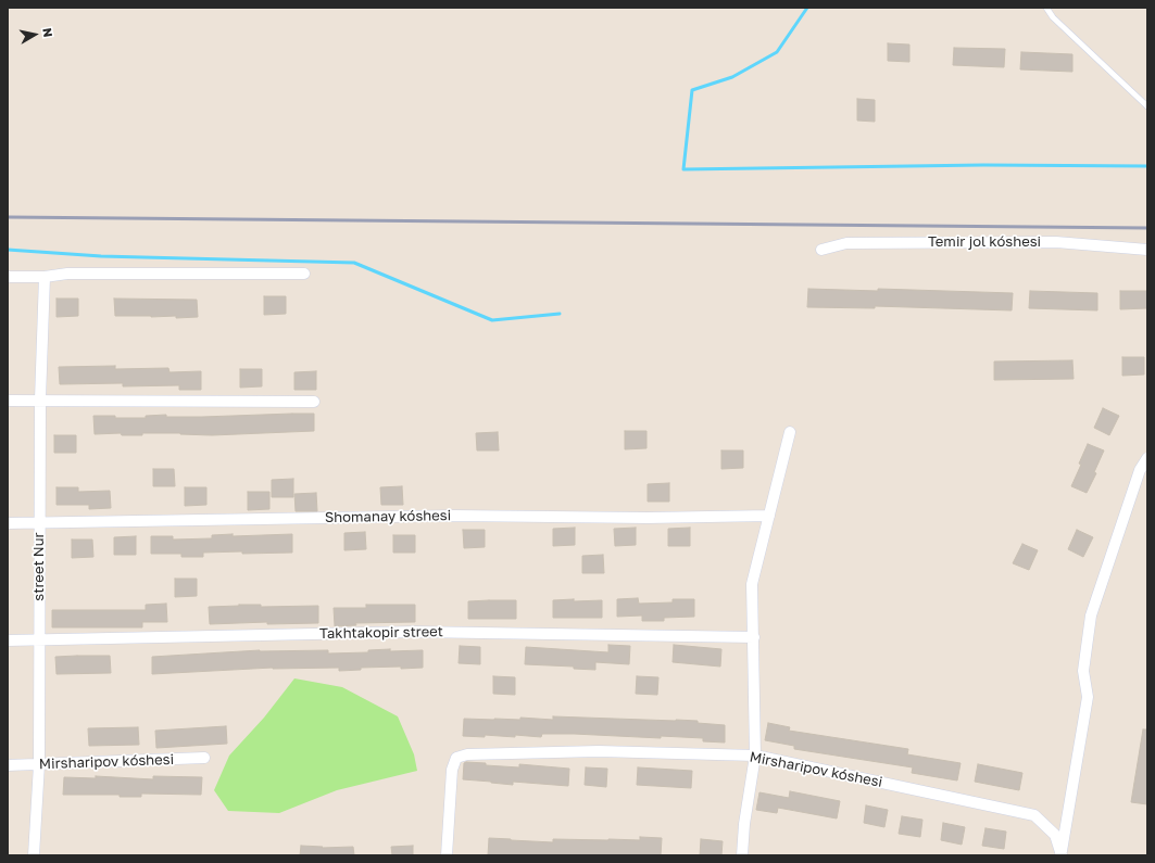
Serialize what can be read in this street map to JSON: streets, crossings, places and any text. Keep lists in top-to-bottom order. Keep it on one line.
{"streets":{"street":["Temir jol kóshesi","Shomanay kóshesi","street Nur","Takhtakopir street","Mirsharipov kóshesi"]},"crossings":[["Shomanay kóshesi","street Nur"],["street Nur","Takhtakopir street"],["street Nur","Mirsharipov kóshesi"]],"north":"right"}
